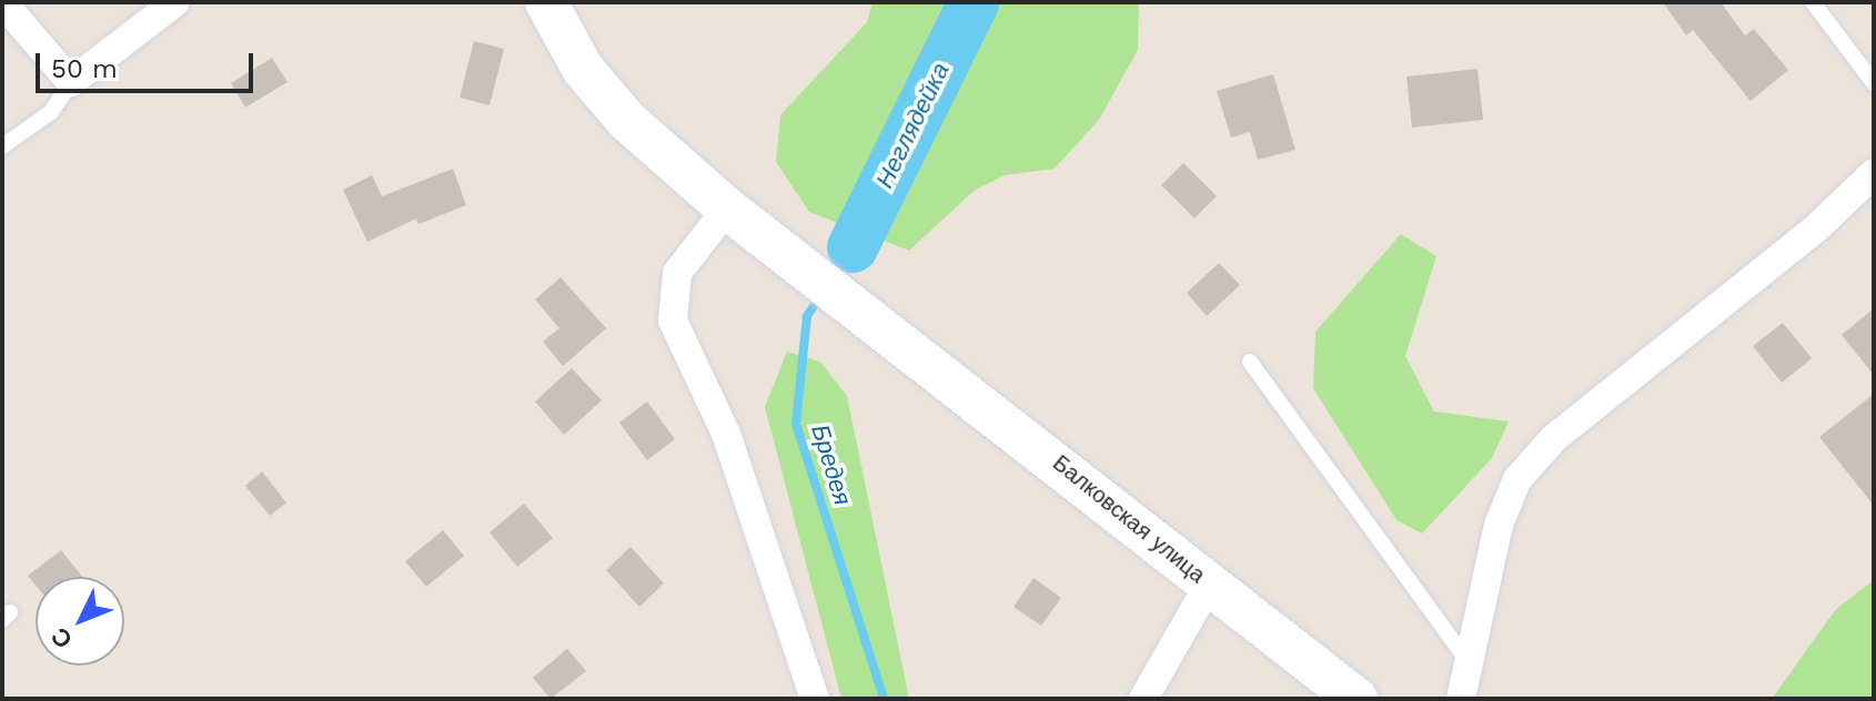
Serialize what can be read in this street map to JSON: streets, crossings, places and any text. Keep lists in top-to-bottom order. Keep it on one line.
{"streets":{"main road":["Балковская улица"]},"water":["Неглядейка","Бредея"],"scale_bar":"50 m","north":"bottom left"}
